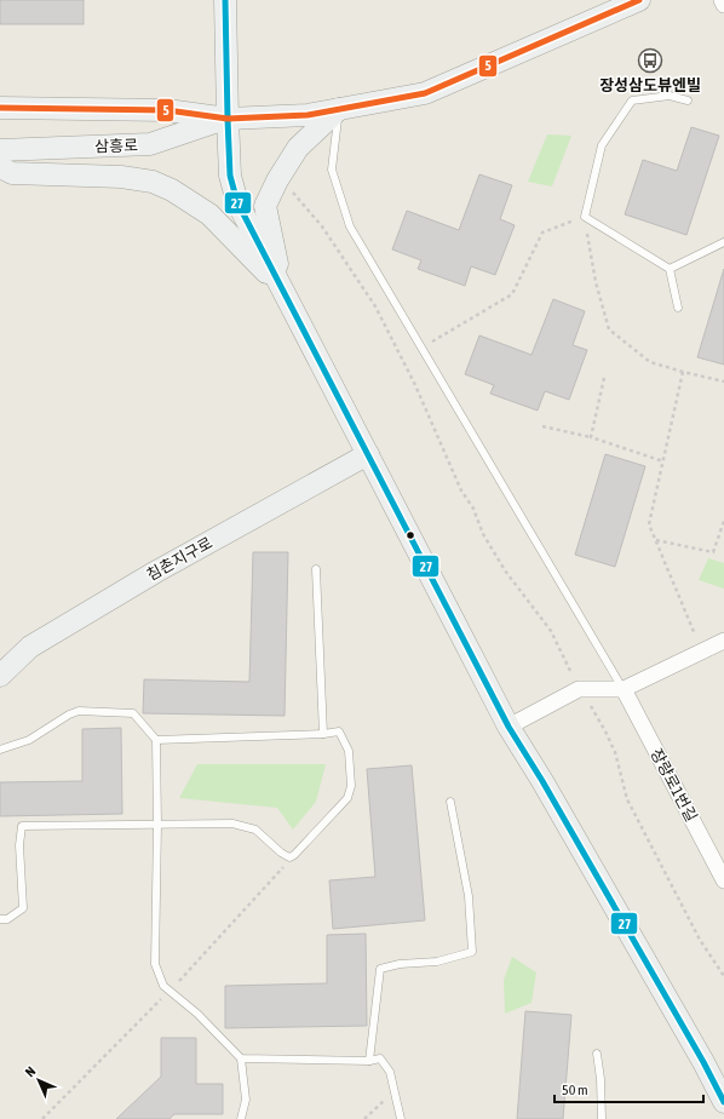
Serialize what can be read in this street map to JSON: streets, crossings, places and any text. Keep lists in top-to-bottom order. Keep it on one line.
{"streets":{"main road":["삼흥로","침촌지구로"],"street":["장량로1번길"]},"places":{"bus stop":["장성삼도뷰엔빌"]},"lines":["transit line 27","transit line 5"],"scale_bar":"50 m","north":"top left"}
